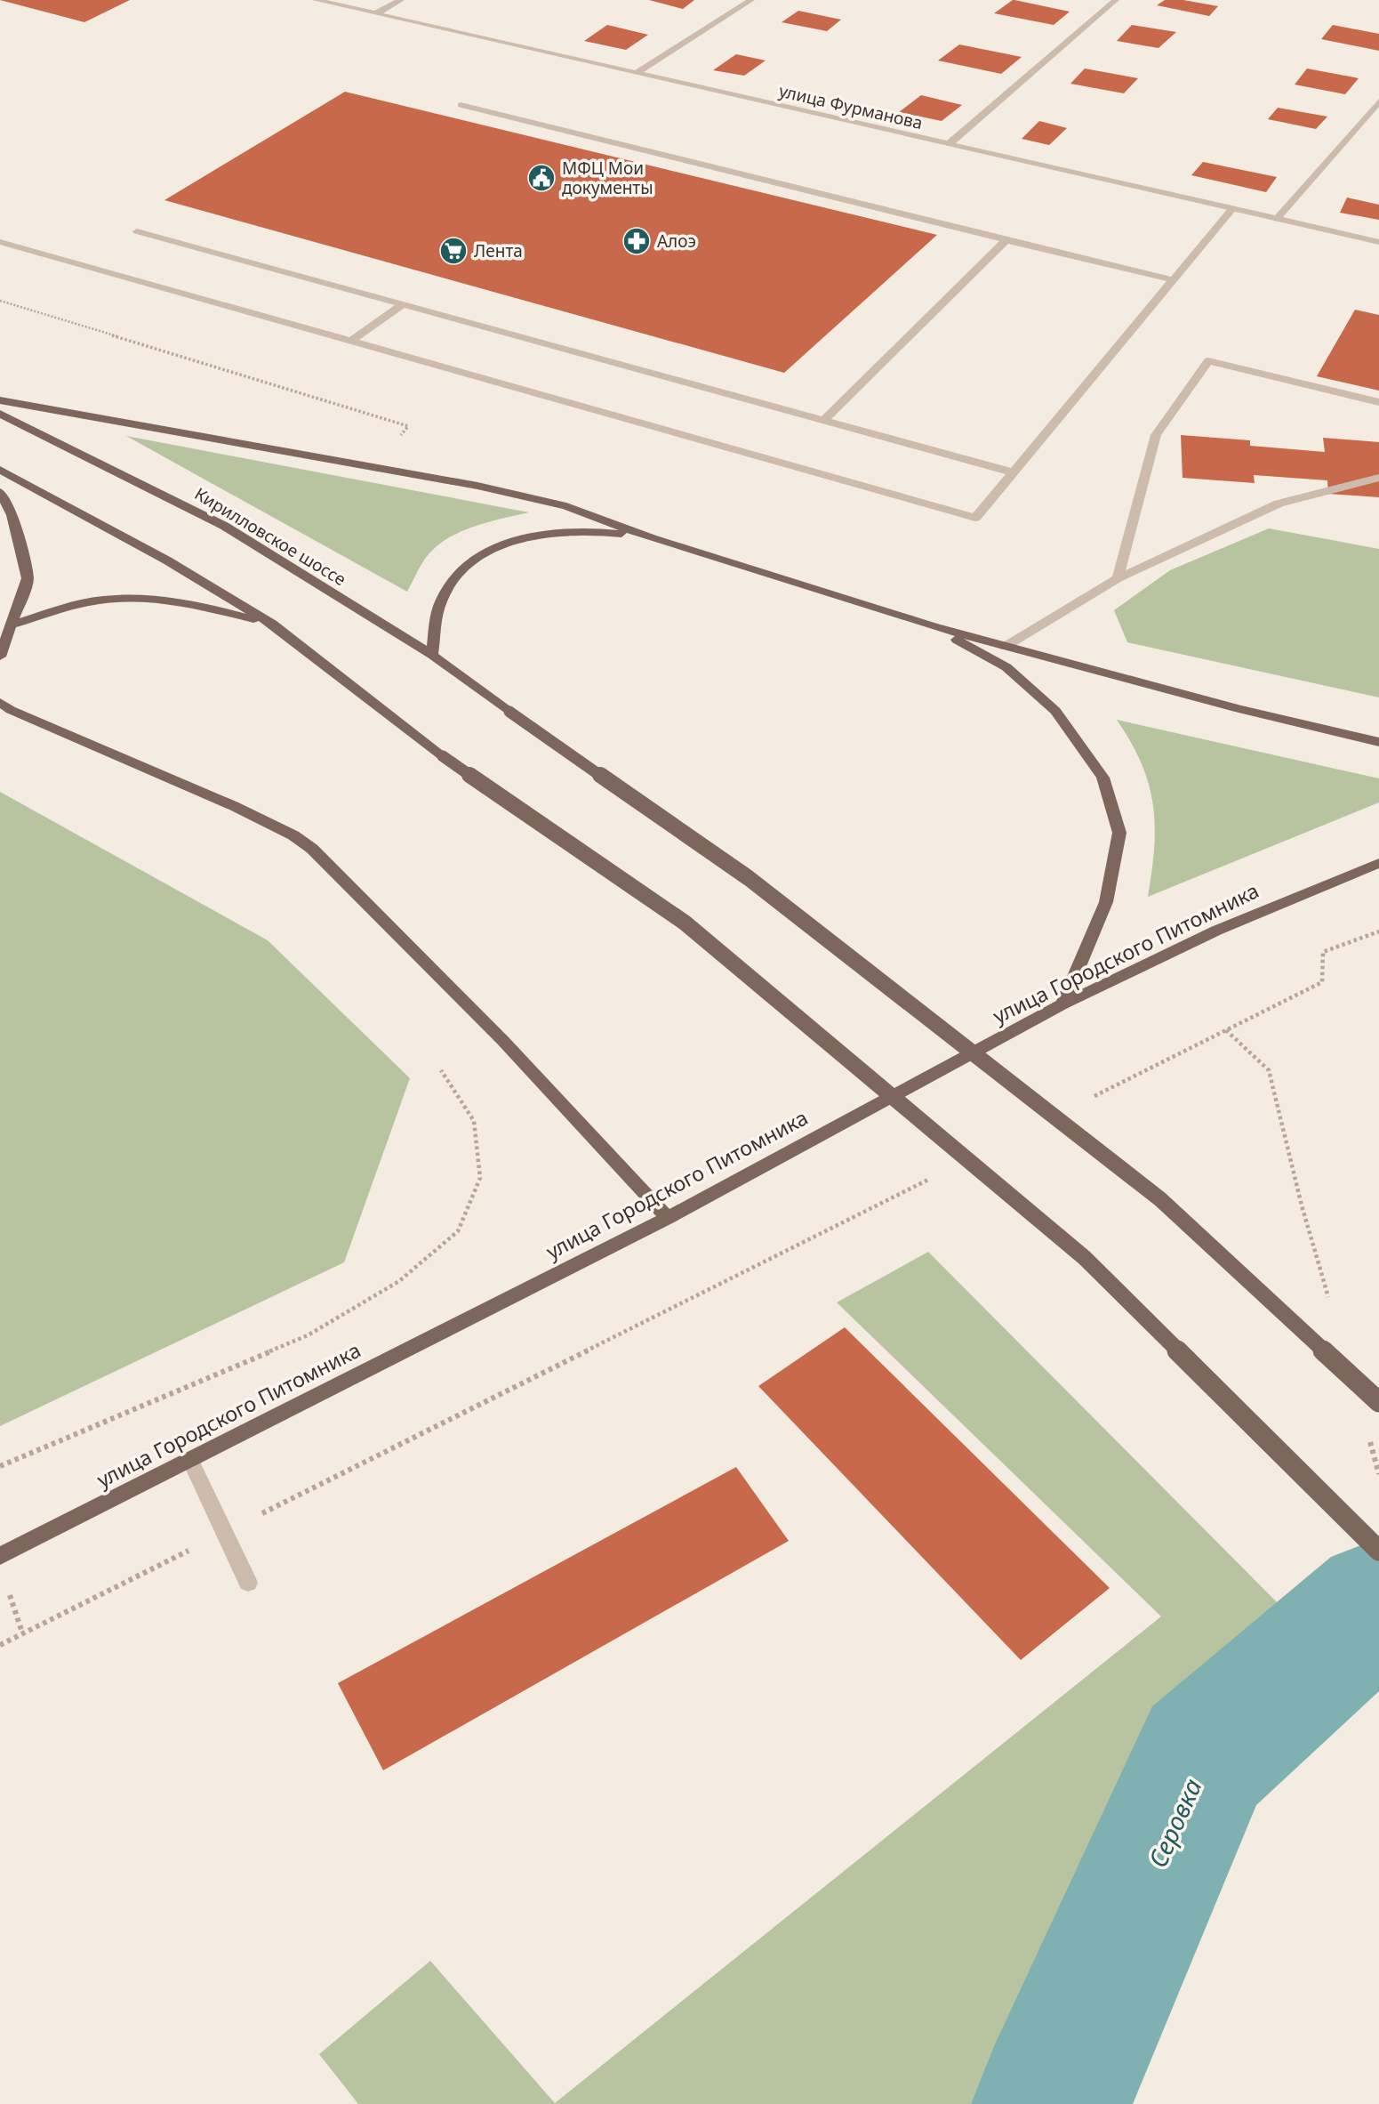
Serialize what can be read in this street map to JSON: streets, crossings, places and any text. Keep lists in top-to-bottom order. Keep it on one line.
{"streets":{"main road":["Кирилловское шоссе","улица Городского Питомника"],"street":["улица Фурманова"]},"water":["Серовка"],"places":{"public building":["МФЦ Мои документы"],"pharmacy":["Алоэ"],"supermarket":["Лента"]}}
